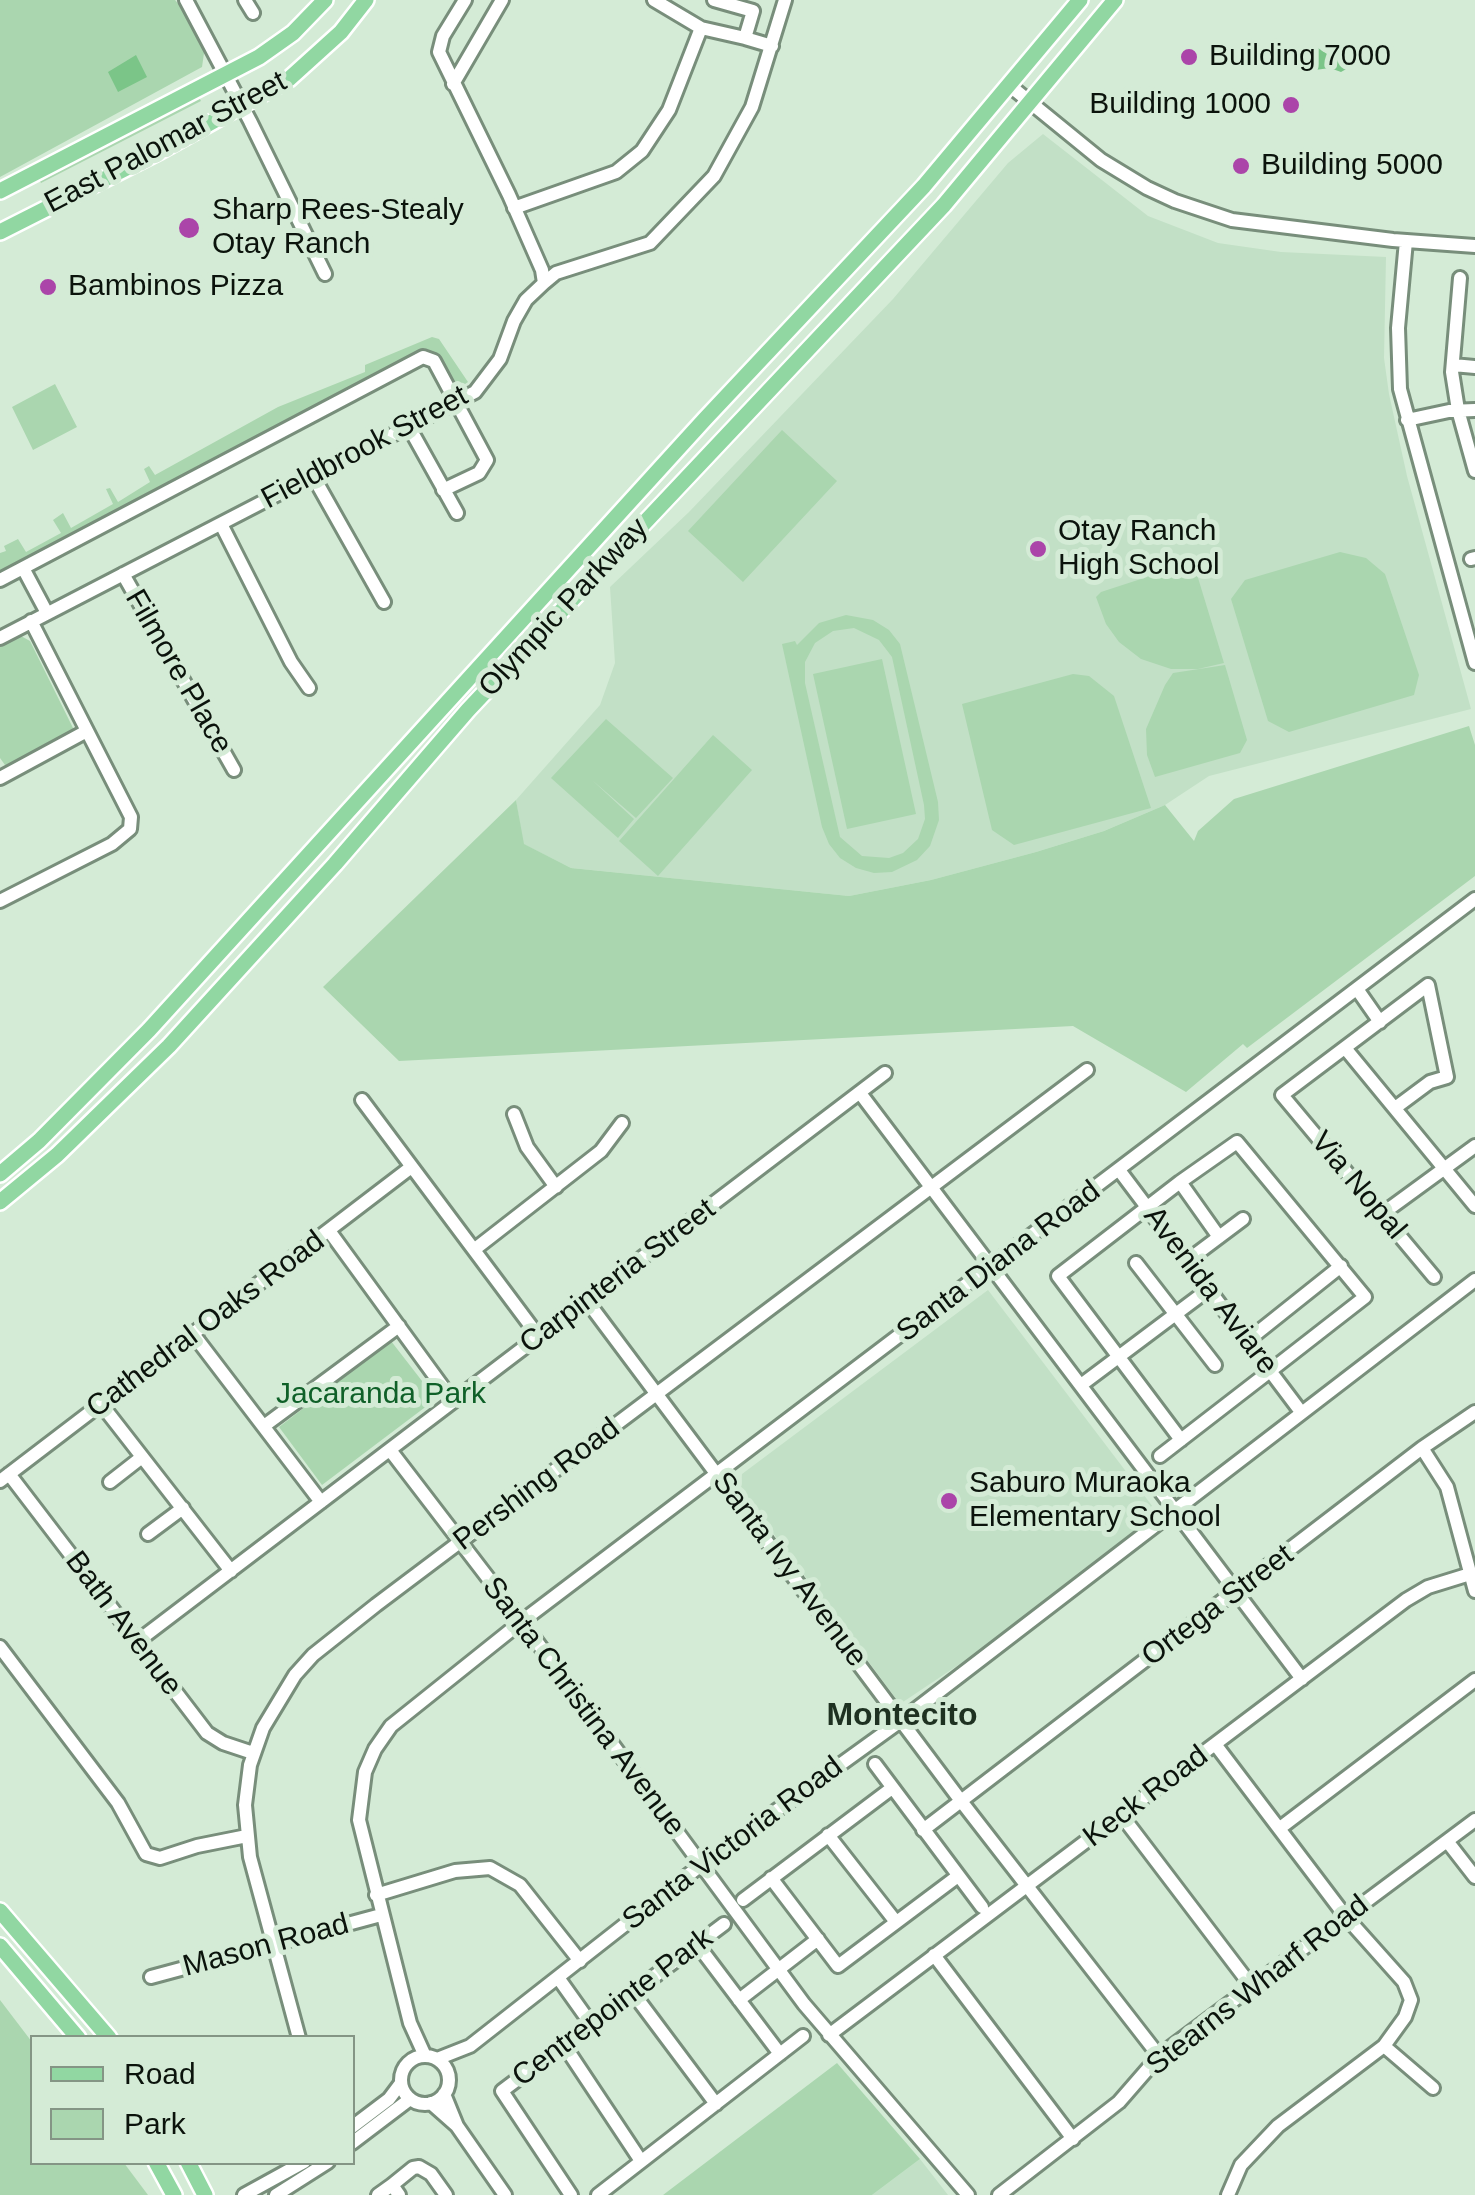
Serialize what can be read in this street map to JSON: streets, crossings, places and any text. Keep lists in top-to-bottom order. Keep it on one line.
{"streets":{"main road":["East Palomar Street","Olympic Parkway"],"street":["Fieldbrook Street","Filmore Place","Via Nopal","Santa Diana Road","Carpinteria Street","Avenida Aviare","Cathedral Oaks Road","Pershing Road","Santa Ivy Avenue","Ortega Street","Bath Avenue","Santa Christina Avenue","Keck Road","Santa Victoria Road","Mason Road","Stearns Wharf Road","Centrepointe Park"]},"crossings":[["Fieldbrook Street","Filmore Place"],["Santa Diana Road","Avenida Aviare"],["Santa Diana Road","Santa Ivy Avenue"],["Santa Diana Road","Santa Christina Avenue"],["Santa Diana Road","Mason Road"],["Carpinteria Street","Santa Ivy Avenue"],["Carpinteria Street","Bath Avenue"],["Carpinteria Street","Santa Christina Avenue"],["Avenida Aviare","Santa Victoria Road"],["Cathedral Oaks Road","Bath Avenue"],["Pershing Road","Santa Ivy Avenue"],["Pershing Road","Bath Avenue"],["Pershing Road","Santa Christina Avenue"],["Pershing Road","Mason Road"],["Santa Ivy Avenue","Ortega Street"],["Santa Ivy Avenue","Keck Road"],["Santa Ivy Avenue","Santa Victoria Road"],["Santa Ivy Avenue","Stearns Wharf Road"],["Santa Christina Avenue","Keck Road"],["Santa Christina Avenue","Santa Victoria Road"]],"districts":["Montecito"],"parks":["Jacaranda Park"],"places":["Building 7000","Building 1000","Building 5000","Sharp Rees-Stealy Otay Ranch","Bambinos Pizza","Otay Ranch High School","Saburo Muraoka Elementary School"],"legend":["Road","Park"]}
